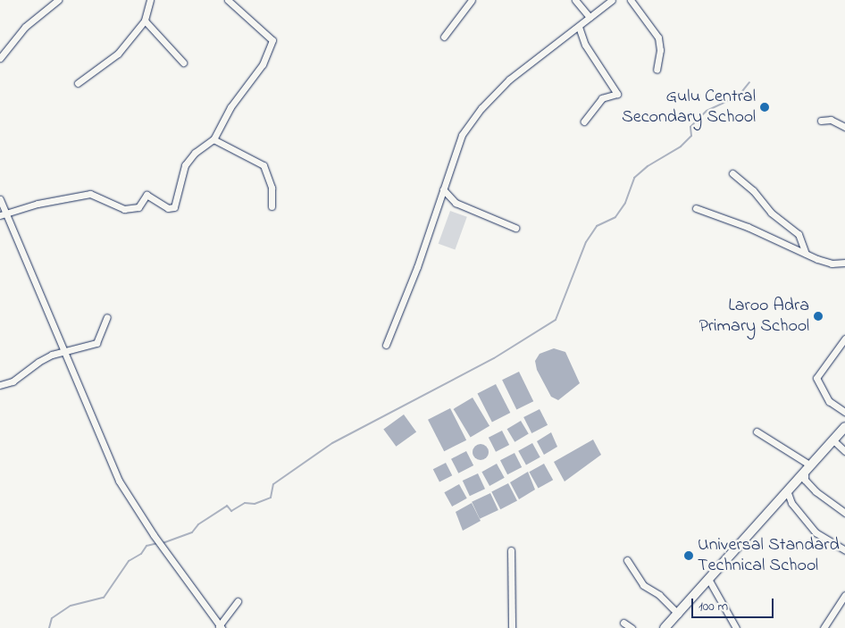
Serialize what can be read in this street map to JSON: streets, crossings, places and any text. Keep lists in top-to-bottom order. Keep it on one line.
{"places":["Gulu Central Secondary School","Laroo Adra Primary School","Universal Standard Technical School"],"scale_bar":"100 m"}
